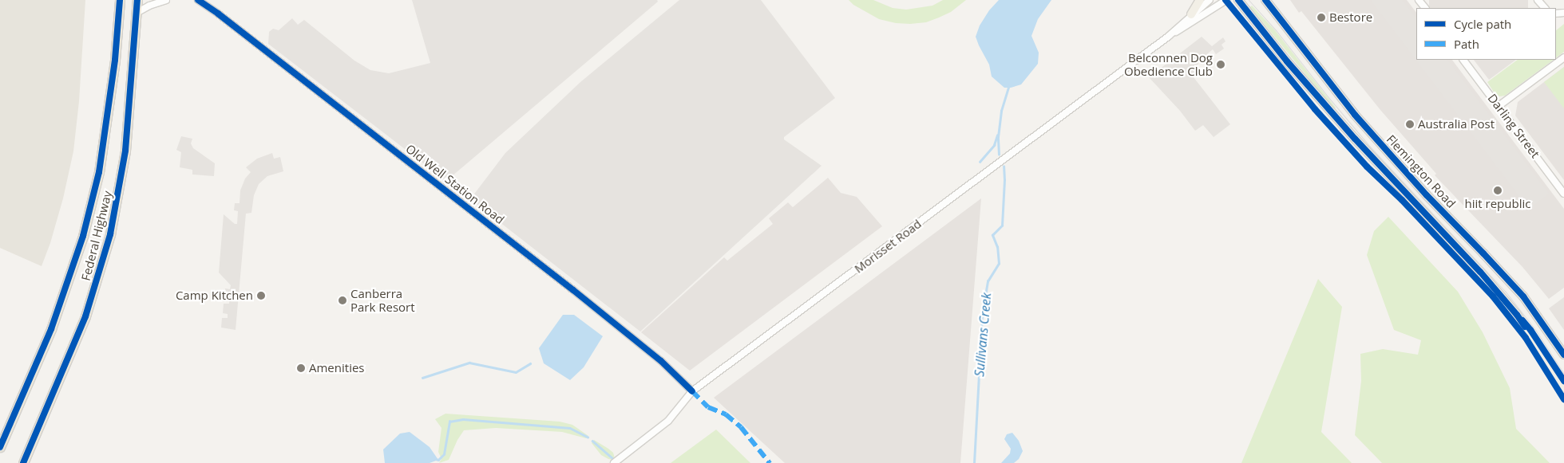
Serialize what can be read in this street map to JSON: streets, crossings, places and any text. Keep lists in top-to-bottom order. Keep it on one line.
{"streets":{"highway":["Federal Highway"],"main road":["Flemington Road"],"street":["Darling Street","Old Well Station Road","Morisset Road"]},"crossings":[["Old Well Station Road","Morisset Road"]],"water":["Sullivans Creek"],"places":["Bestore","Belconnen Dog Obedience Club","Australia Post","hiit republic","Camp Kitchen","Canberra Park Resort","Amenities"],"legend":["Cycle path","Path"]}
